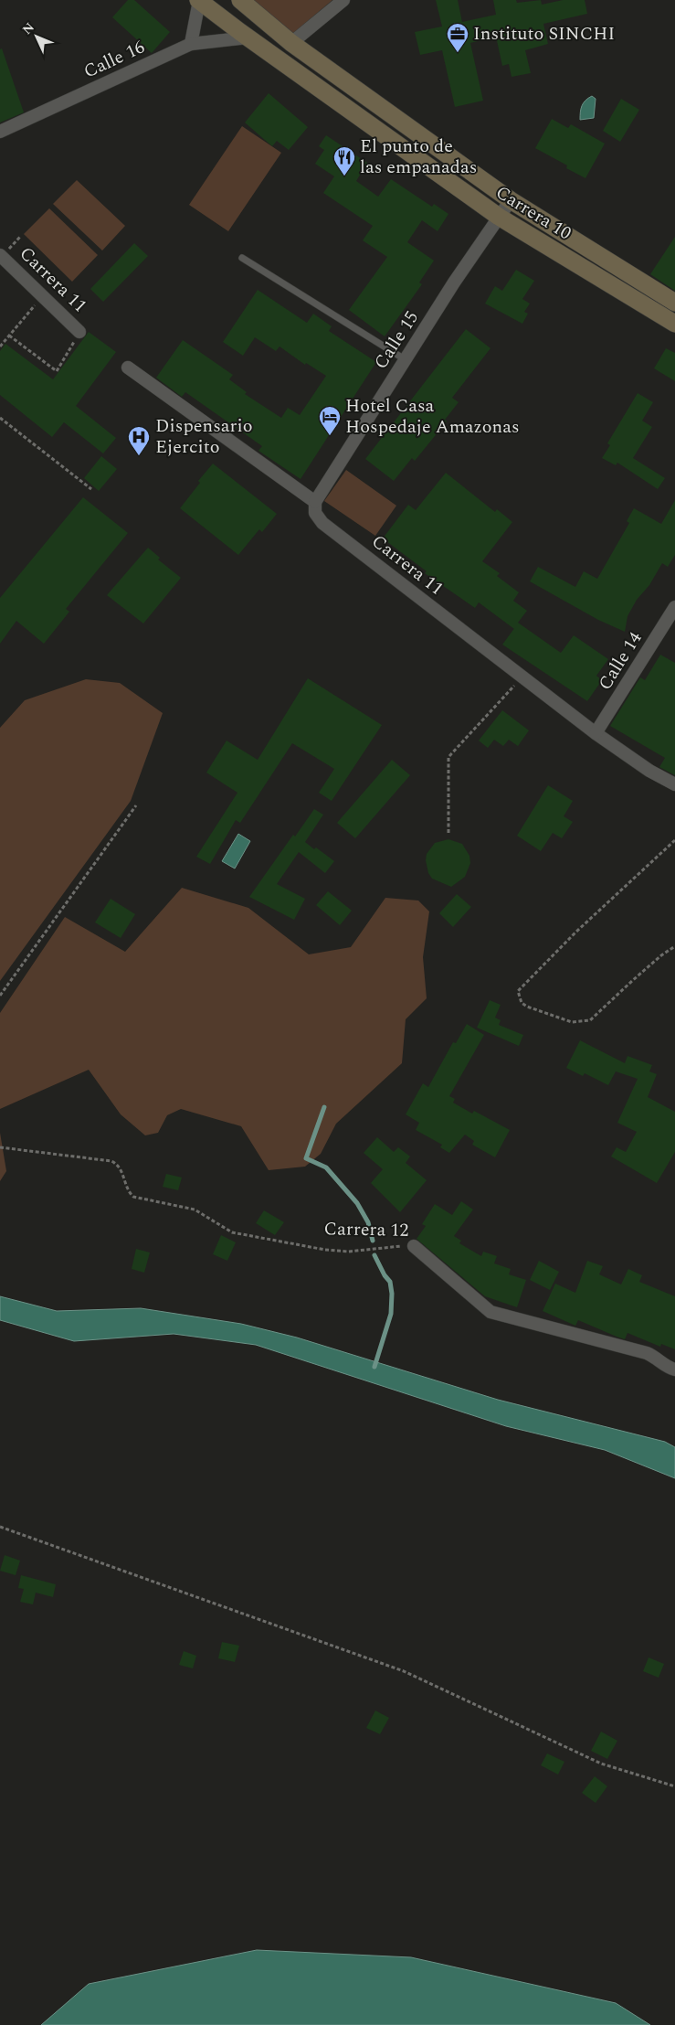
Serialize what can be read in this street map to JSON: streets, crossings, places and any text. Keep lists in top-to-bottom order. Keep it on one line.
{"streets":{"main road":["Carrera 10"],"street":["Calle 16","Carrera 11","Calle 15","Calle 14","Carrera 12"]},"crossings":[["Calle 16","Carrera 10"],["Carrera 10","Calle 15"],["Carrera 11","Calle 15"],["Carrera 11","Calle 14"]],"places":{"office":["Instituto SINCHI"],"restaurant":["El punto de las empanadas"],"hotel":["Hotel Casa Hospedaje Amazonas"],"hospital":["Dispensario Ejercito"]},"north":"top left"}
